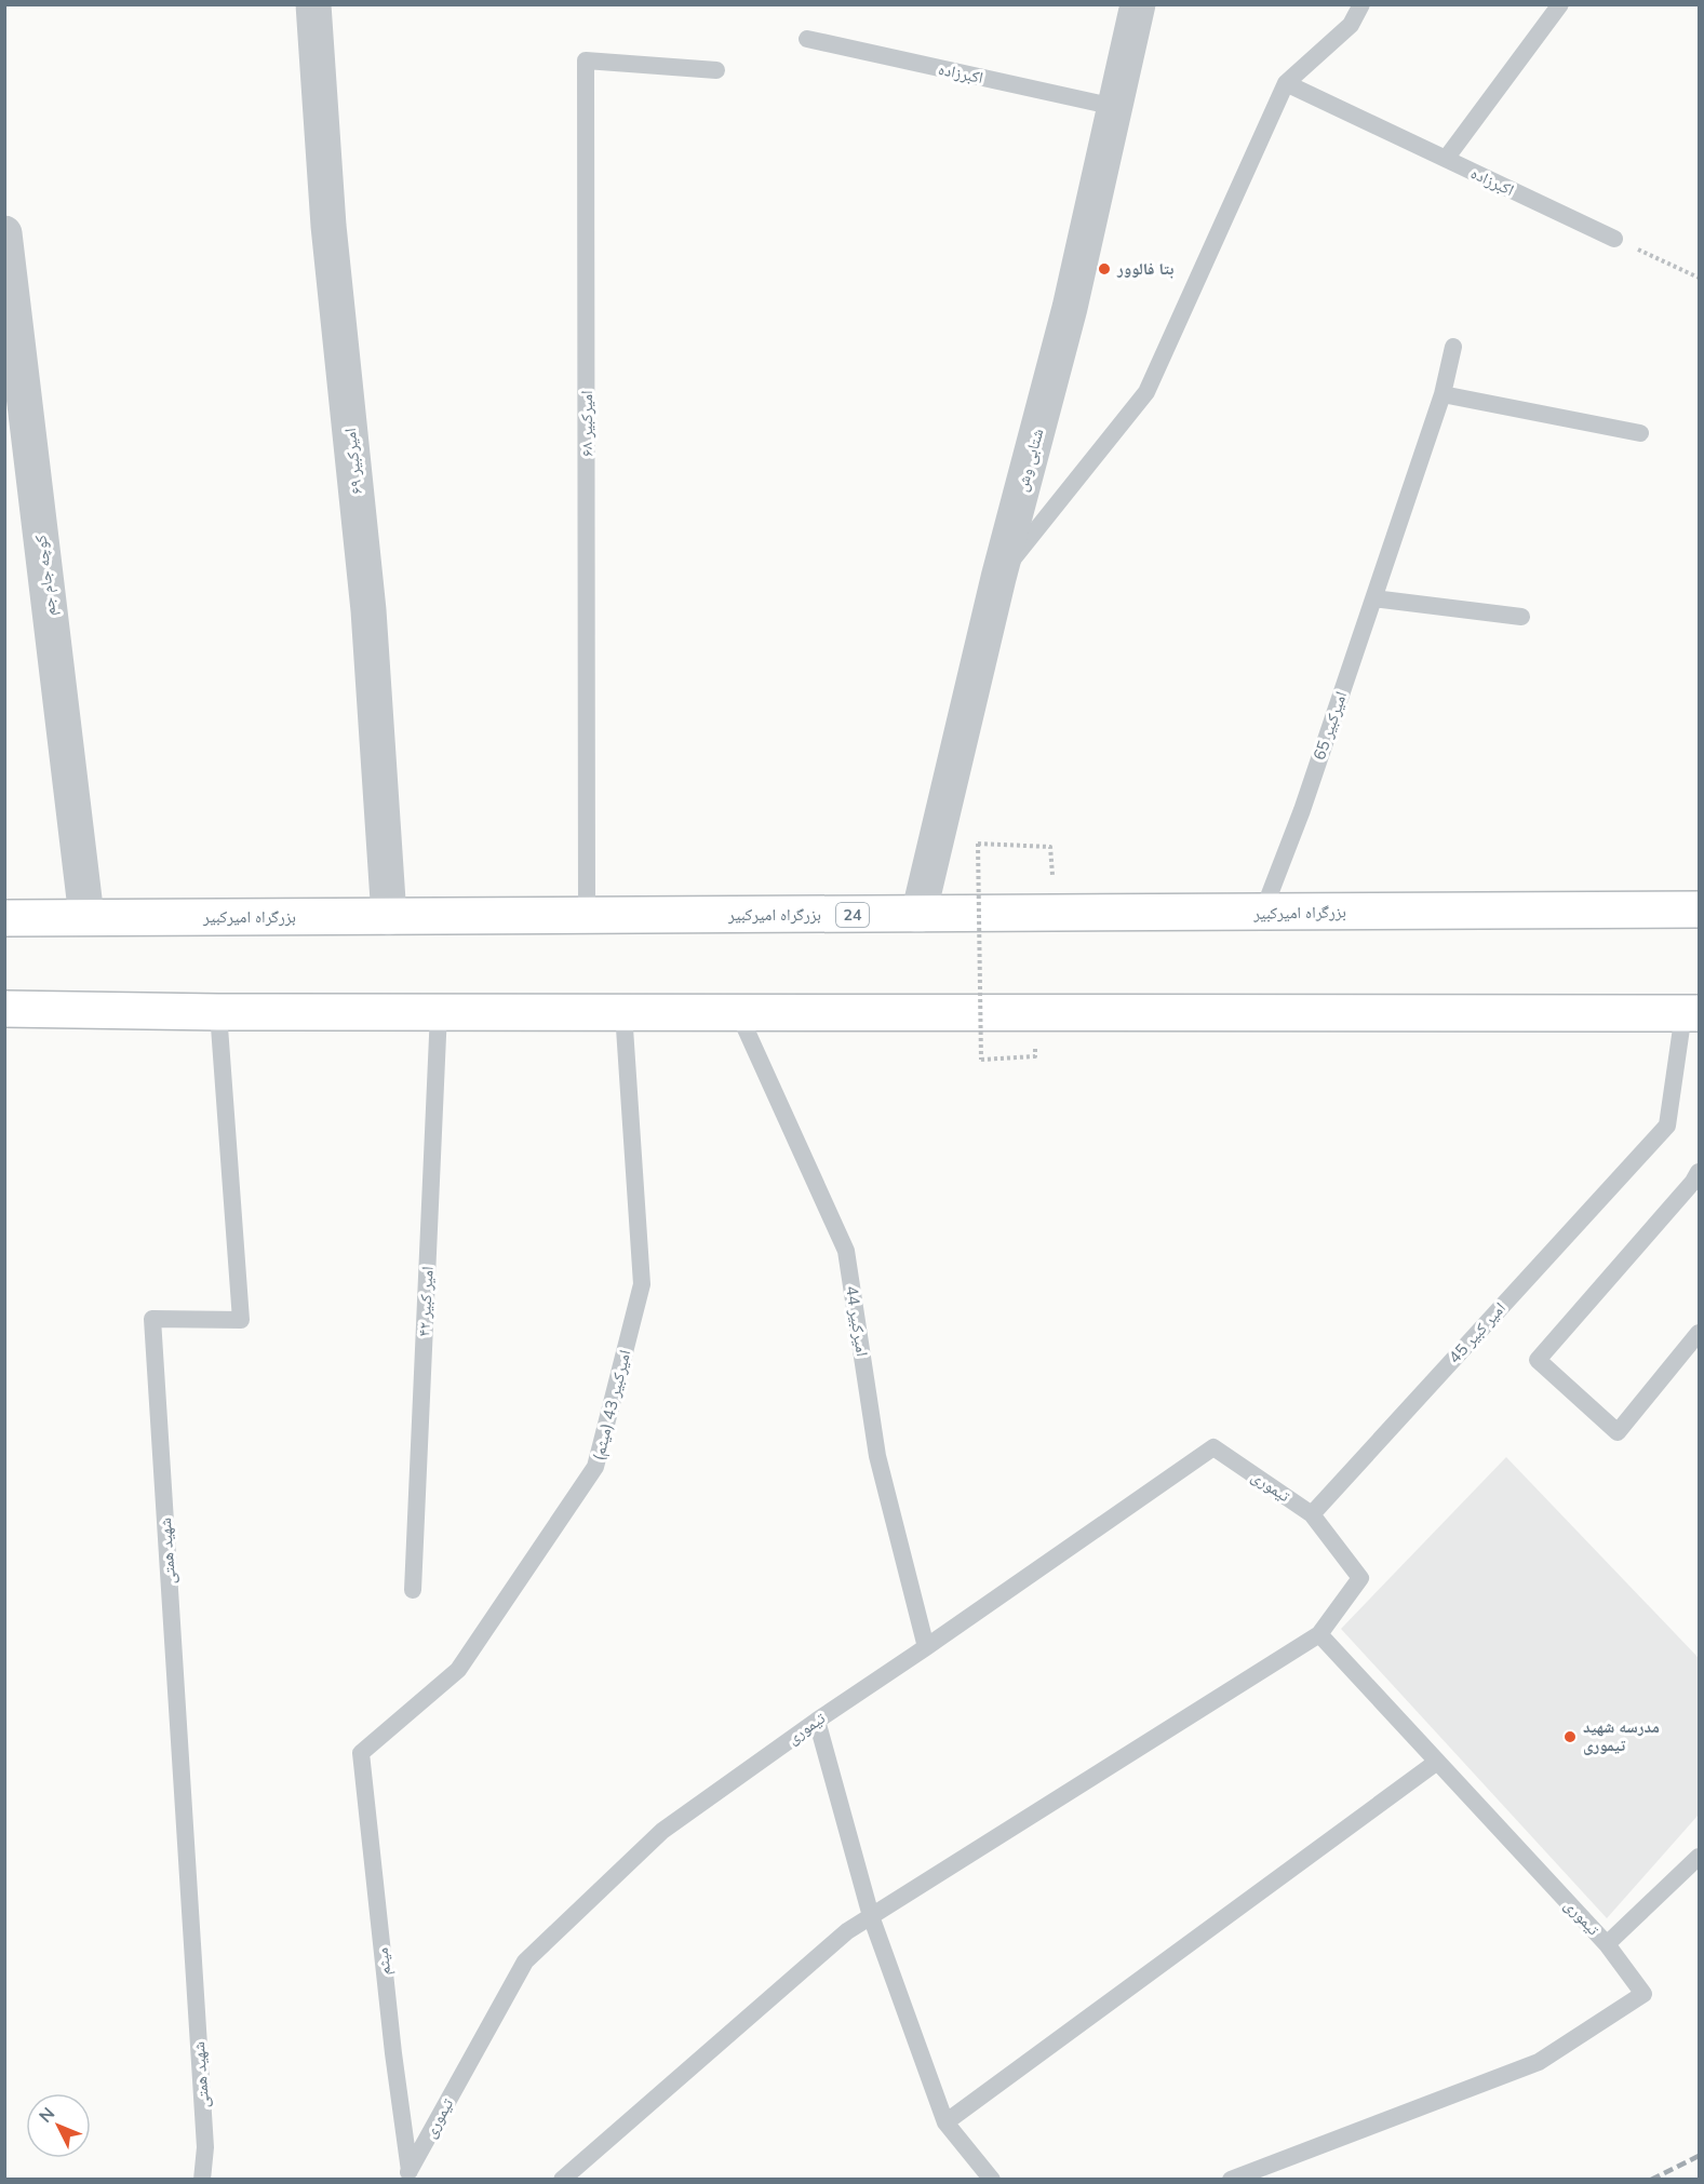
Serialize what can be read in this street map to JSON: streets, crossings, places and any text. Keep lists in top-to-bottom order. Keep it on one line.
{"streets":{"main road":["بزرگراه امیرکبیر","24"],"street":["شتابی وش","امیرکبیر ۶۹","کوچه جام جم"],"lane":["اکبرزاده","امیرکبیر ۶۸","امیرکبیر 65","امیر کبیر ۴۲","امیرکبیر 44","امیر کبیر 45","امیرکبیر 43 (میثم)","تیموری","شهید همتی","میثم"]},"crossings":[["اکبرزاده","شتابی وش"],["امیرکبیر ۶۸","بزرگراه امیرکبیر"],["شتابی وش","بزرگراه امیرکبیر"],["امیرکبیر ۶۹","بزرگراه امیرکبیر"],["کوچه جام جم","بزرگراه امیرکبیر"],["امیرکبیر 65","بزرگراه امیرکبیر"],["امیرکبیر 44","تیموری"],["امیر کبیر 45","تیموری"],["امیرکبیر 43 (میثم)","میثم"],["تیموری","میثم"]],"places":["بتا فالوور","مدرسه شهید تیموری"],"north":"top left"}
